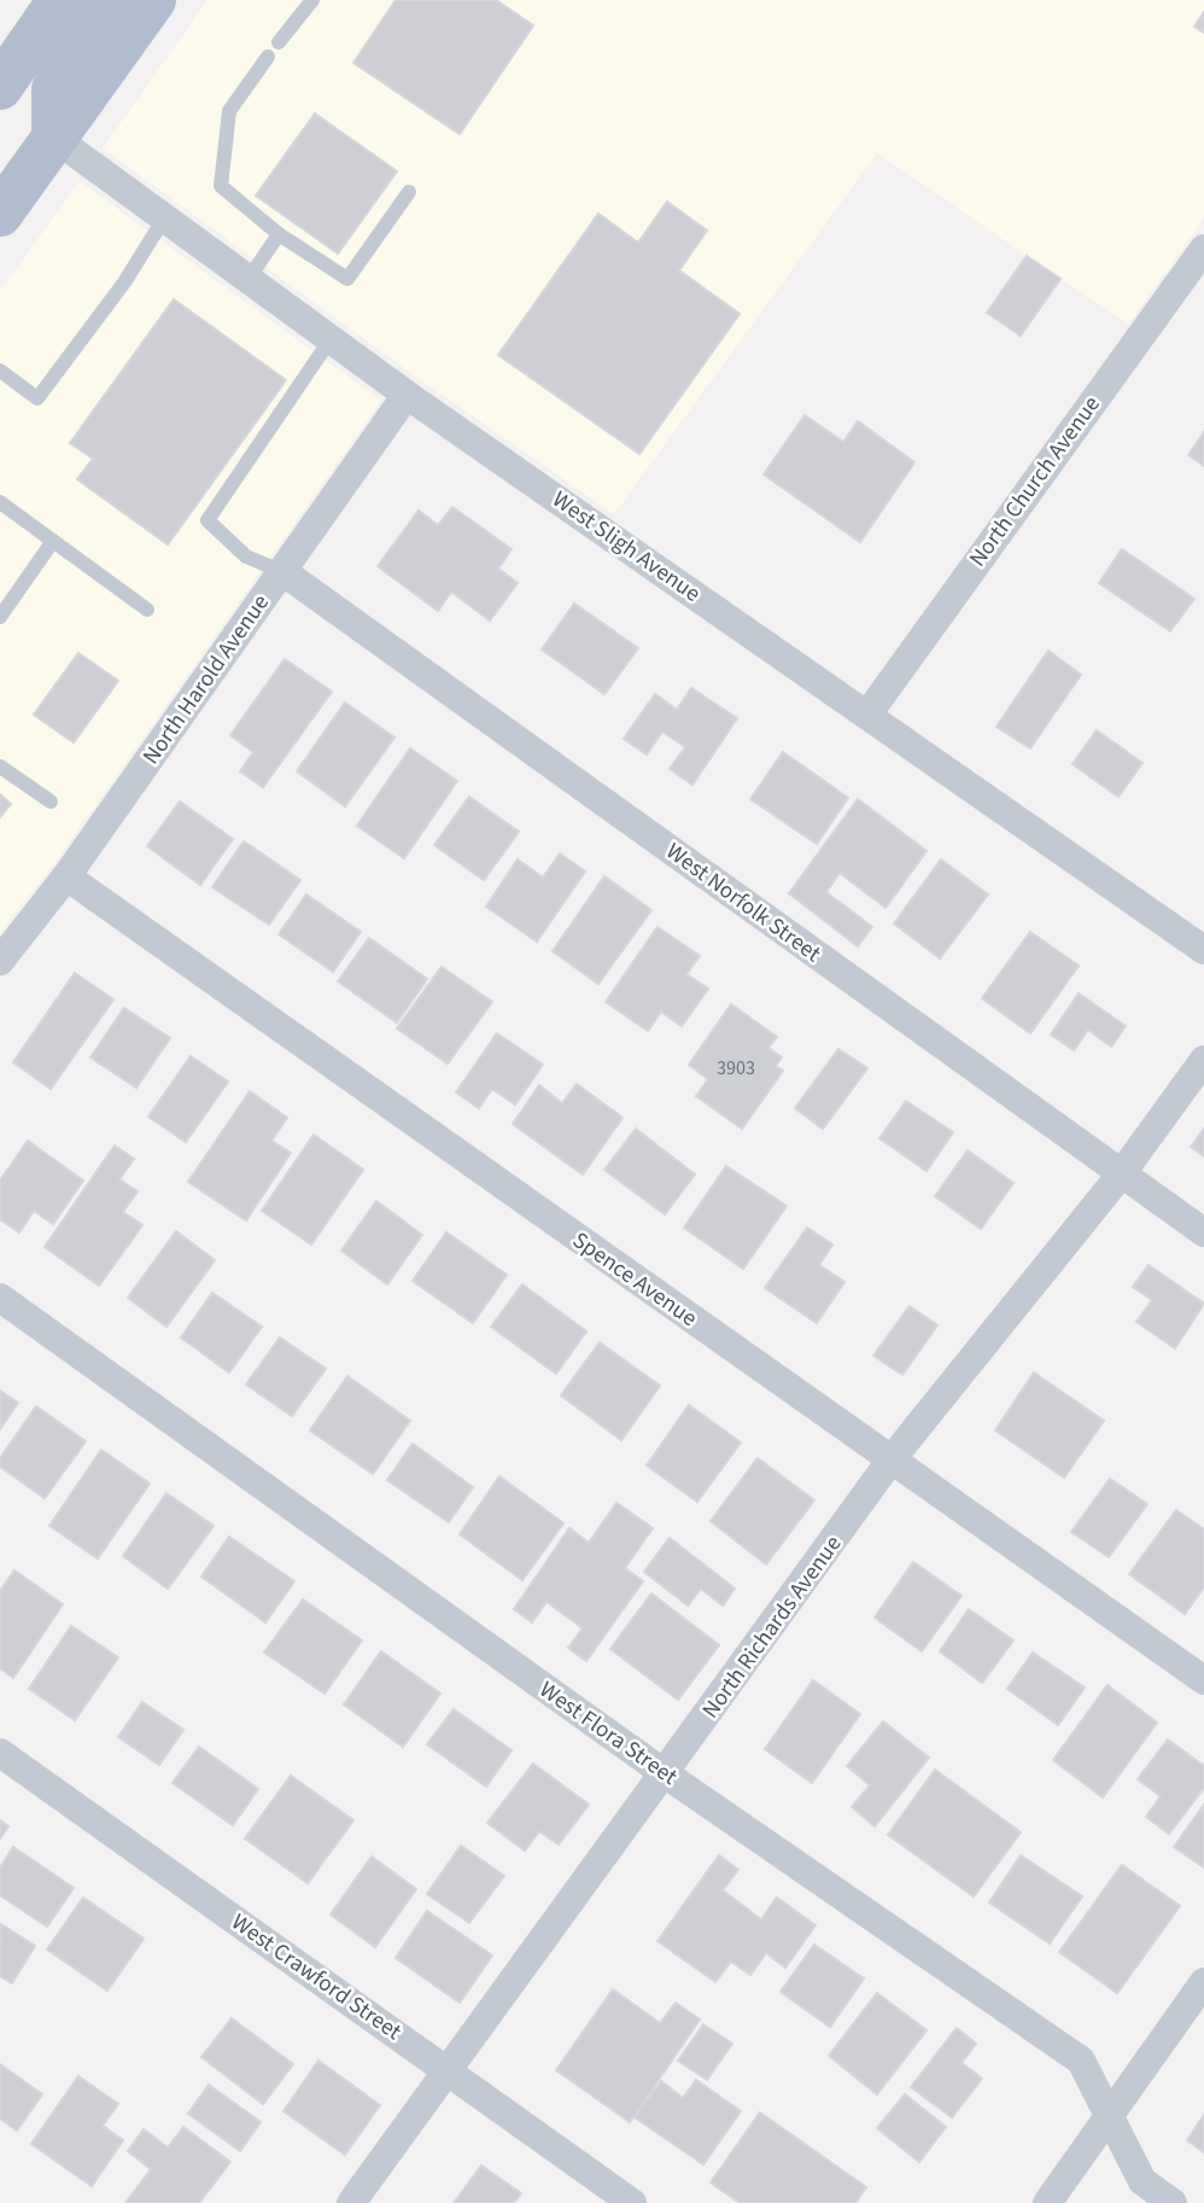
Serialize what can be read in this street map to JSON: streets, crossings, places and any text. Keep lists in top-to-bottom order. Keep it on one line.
{"streets":{"street":["North Church Avenue","West Sligh Avenue","North Harold Avenue","West Norfolk Street","Spence Avenue","North Richards Avenue","West Flora Street","West Crawford Street"]},"crossings":[["North Church Avenue","West Sligh Avenue"],["West Sligh Avenue","North Harold Avenue"],["North Harold Avenue","West Norfolk Street"],["North Harold Avenue","Spence Avenue"],["West Norfolk Street","North Richards Avenue"],["Spence Avenue","North Richards Avenue"],["North Richards Avenue","West Flora Street"],["North Richards Avenue","West Crawford Street"]],"house_numbers":["3903"]}
